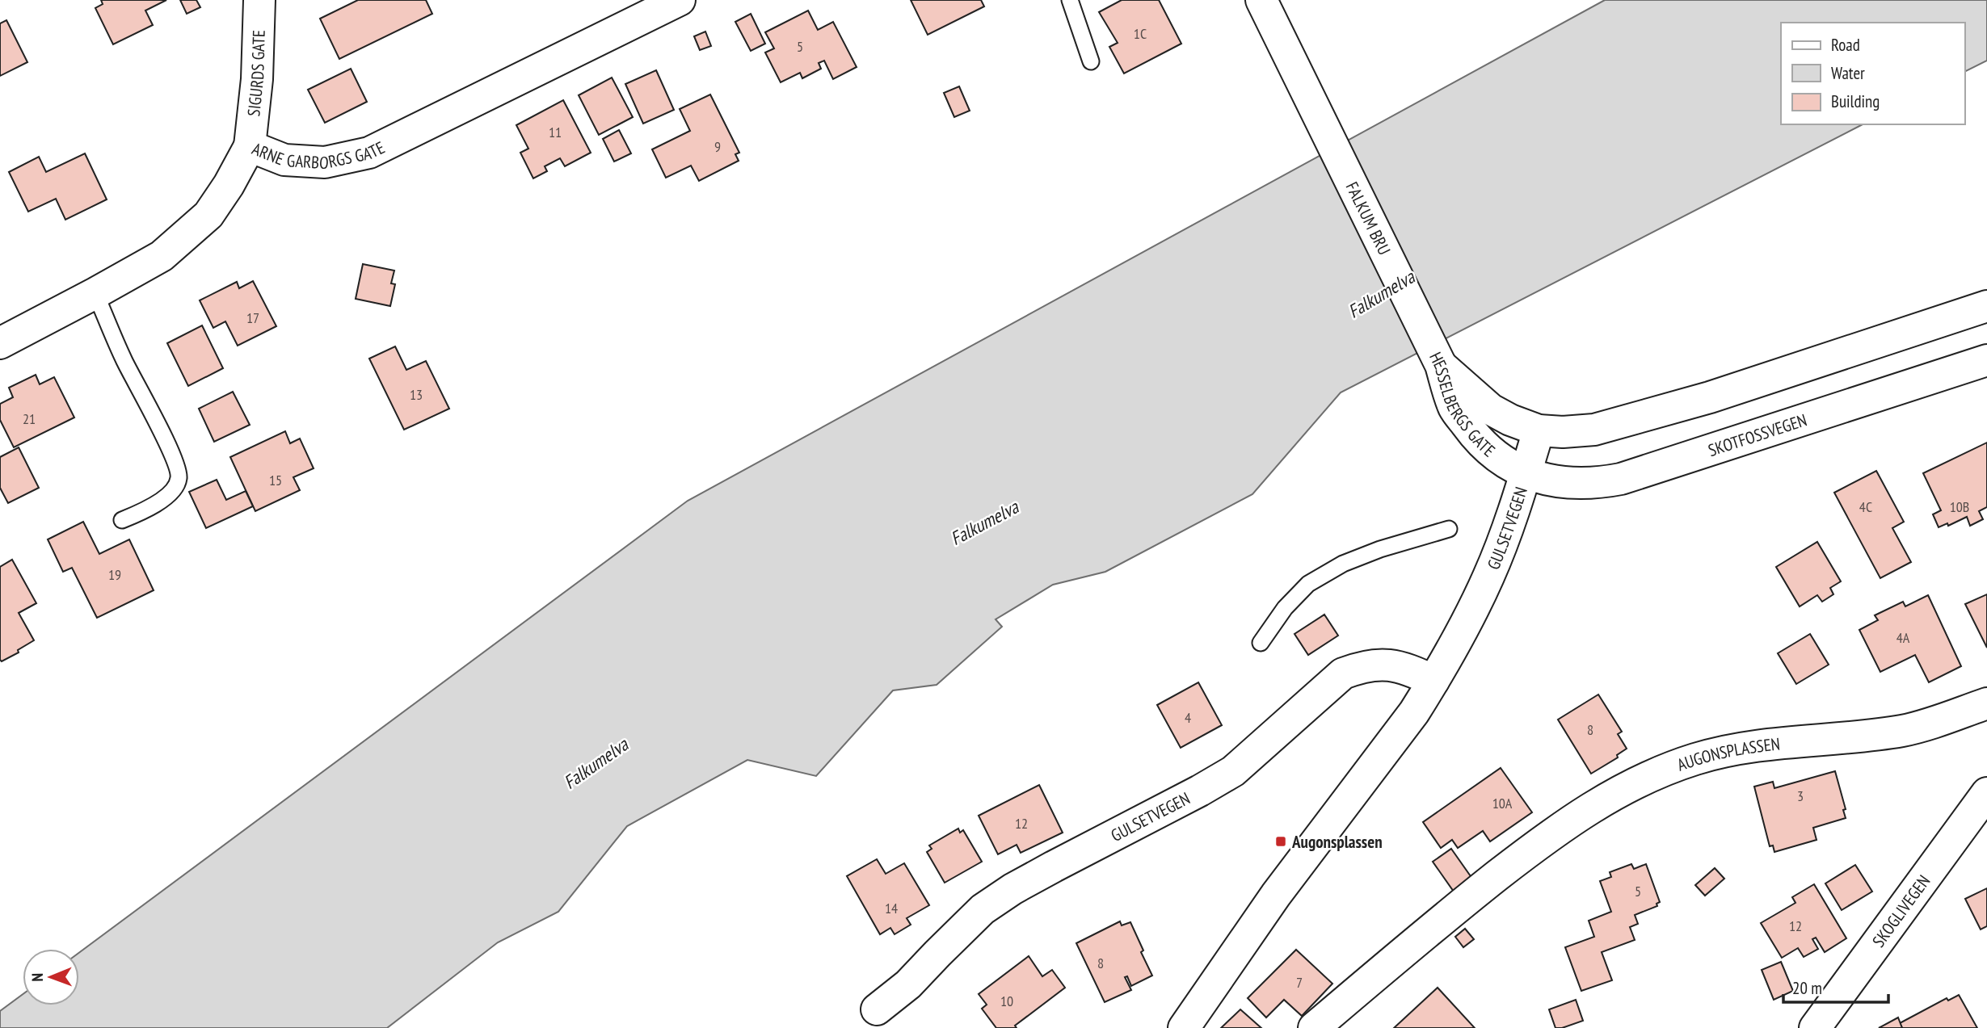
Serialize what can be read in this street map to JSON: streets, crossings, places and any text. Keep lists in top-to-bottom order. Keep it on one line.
{"streets":{"street":["SIGURDS GATE","ARNE GARBORGS GATE","FALKUM BRU","HESSELBERGS GATE","SKOTFOSSVEGEN","GULSETVEGEN","AUGONSPLASSEN","SKOGLIVEGEN"]},"crossings":[["SIGURDS GATE","ARNE GARBORGS GATE"],["FALKUM BRU","HESSELBERGS GATE"],["HESSELBERGS GATE","SKOTFOSSVEGEN"],["HESSELBERGS GATE","GULSETVEGEN"],["SKOTFOSSVEGEN","GULSETVEGEN"]],"water":["Falkumelva"],"places":{"transit":["Augonsplassen"]},"house_numbers":["1C","5","11","9","17","13","21","15","4C","10B","19","4A","4","8","3","10A","12","5","14","12","8","7","10"],"legend":["Road","Water","Building"],"scale_bar":"20 m","north":"left"}
